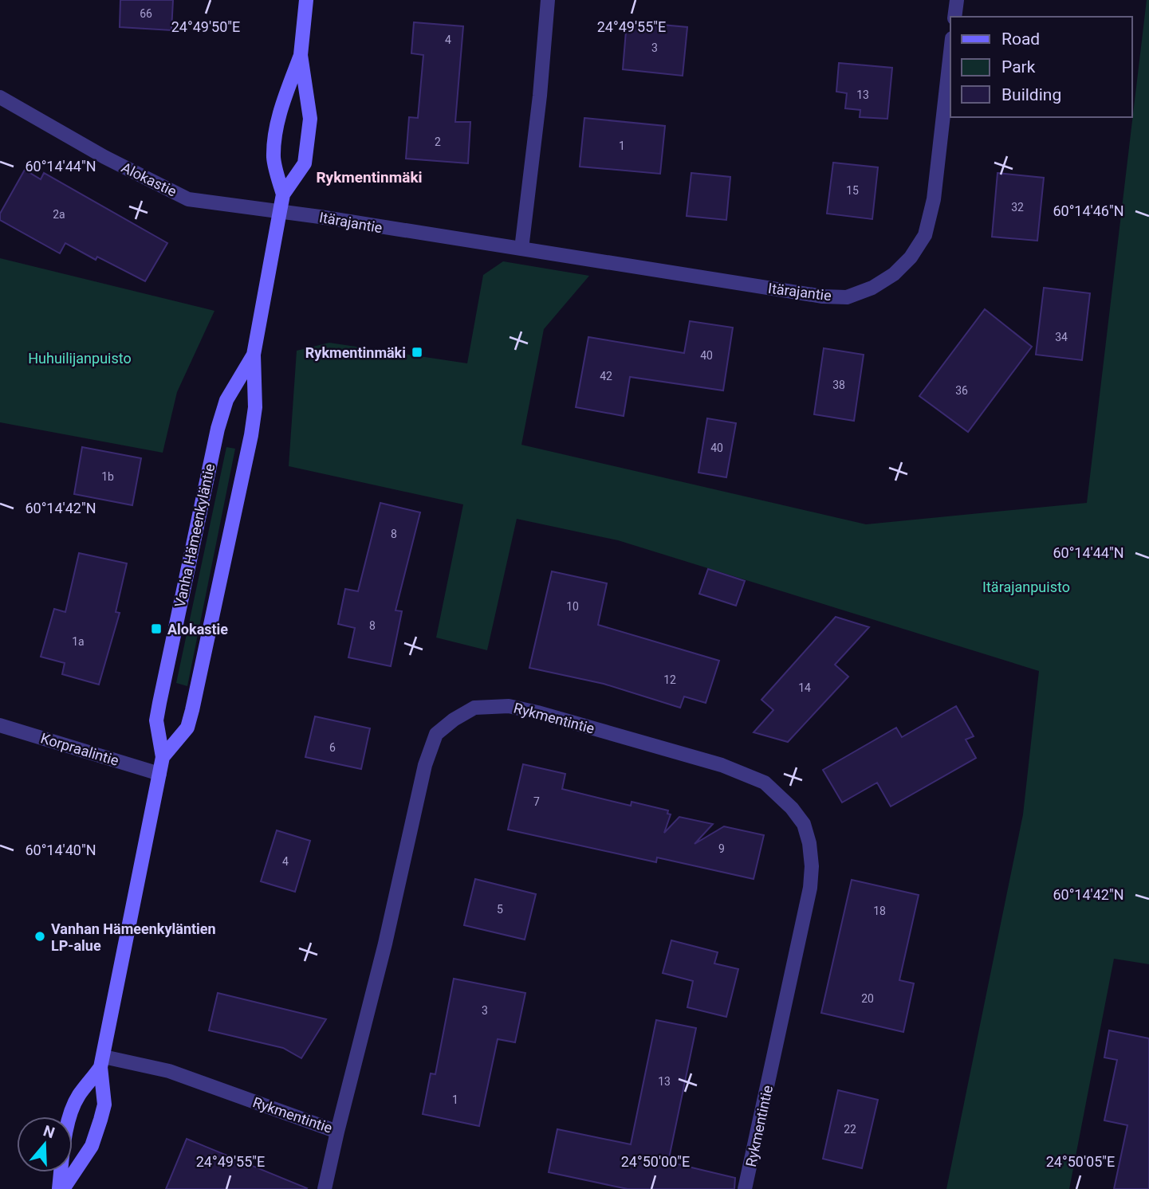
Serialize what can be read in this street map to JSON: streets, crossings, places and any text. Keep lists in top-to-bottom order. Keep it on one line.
{"streets":{"street":["Alokastie","Itärajantie","Vanha Hämeenkyläntie","Rykmentintie","Korpraalintie"]},"crossings":[["Alokastie","Itärajantie"],["Alokastie","Vanha Hämeenkyläntie"],["Itärajantie","Vanha Hämeenkyläntie"],["Vanha Hämeenkyläntie","Rykmentintie"],["Vanha Hämeenkyläntie","Korpraalintie"]],"districts":["Rykmentinmäki"],"parks":["Huhuilijanpuisto","Itärajanpuisto"],"places":{"transit":["Rykmentinmäki","Alokastie"],"other":["Vanhan Hämeenkyläntien LP-alue"]},"house_numbers":["66","4","3","13","2","1","15","32","2a","34","40","42","38","36","40","1b","8","10","8","1a","12","14","6","7","9","4","5","18","20","3","13","1","22"],"legend":["Road","Park","Building"],"north":"top","coordinates":["24°49'50\"E","24°49'55\"E","60°14'44\"N","60°14'46\"N","60°14'42\"N","60°14'40\"N","24°50'00\"E","24°50'05\"E"]}
